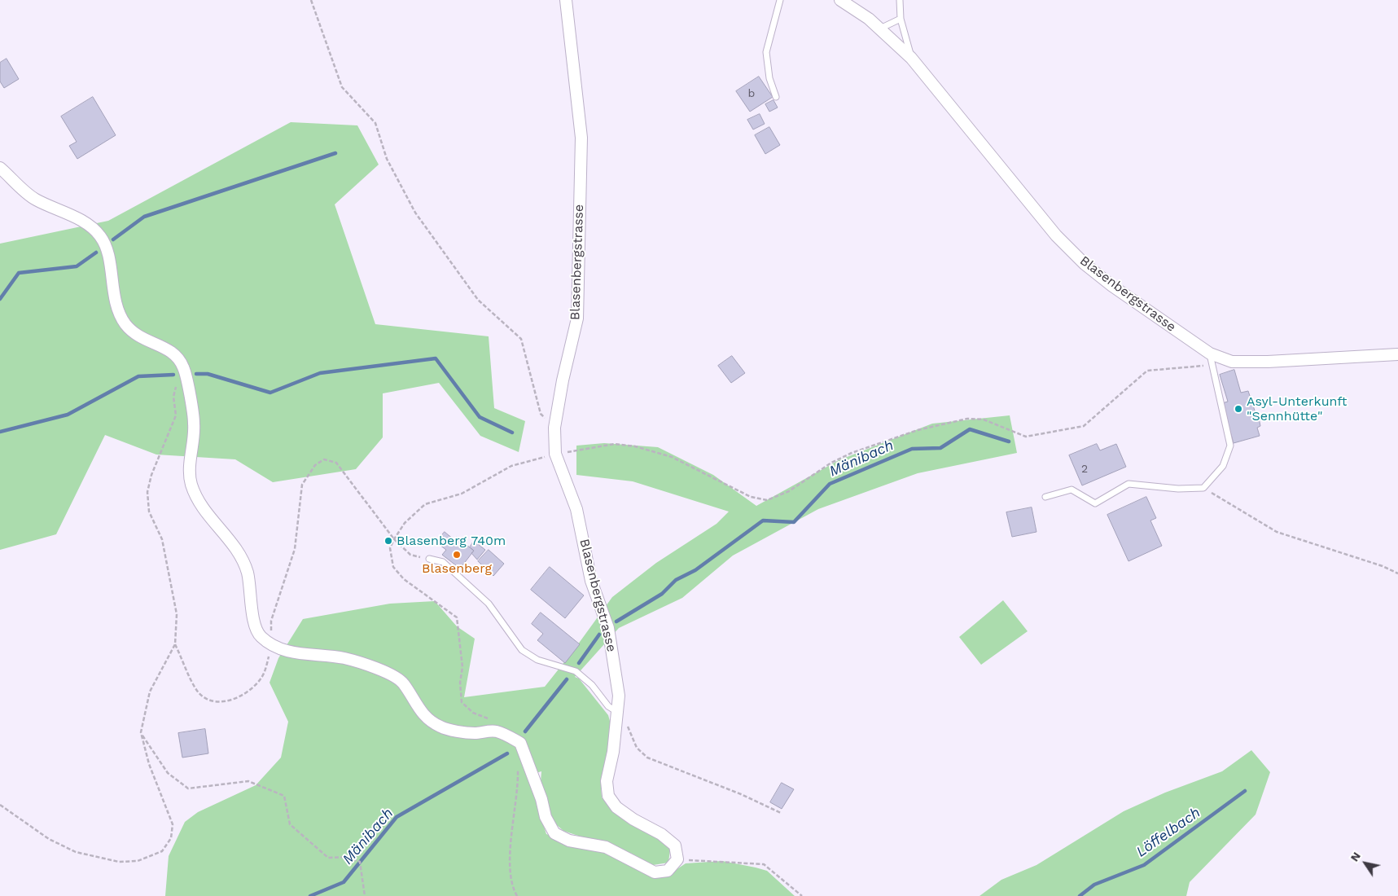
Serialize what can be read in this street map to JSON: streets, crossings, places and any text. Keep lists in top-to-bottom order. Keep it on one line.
{"streets":{"street":["Blasenbergstrasse"]},"water":["Mänibach","Löffelbach"],"places":["Asyl-Unterkunft \"Sennhütte\"","Blasenberg 740m","Blasenberg"],"house_numbers":["b","2"],"north":"top left"}
